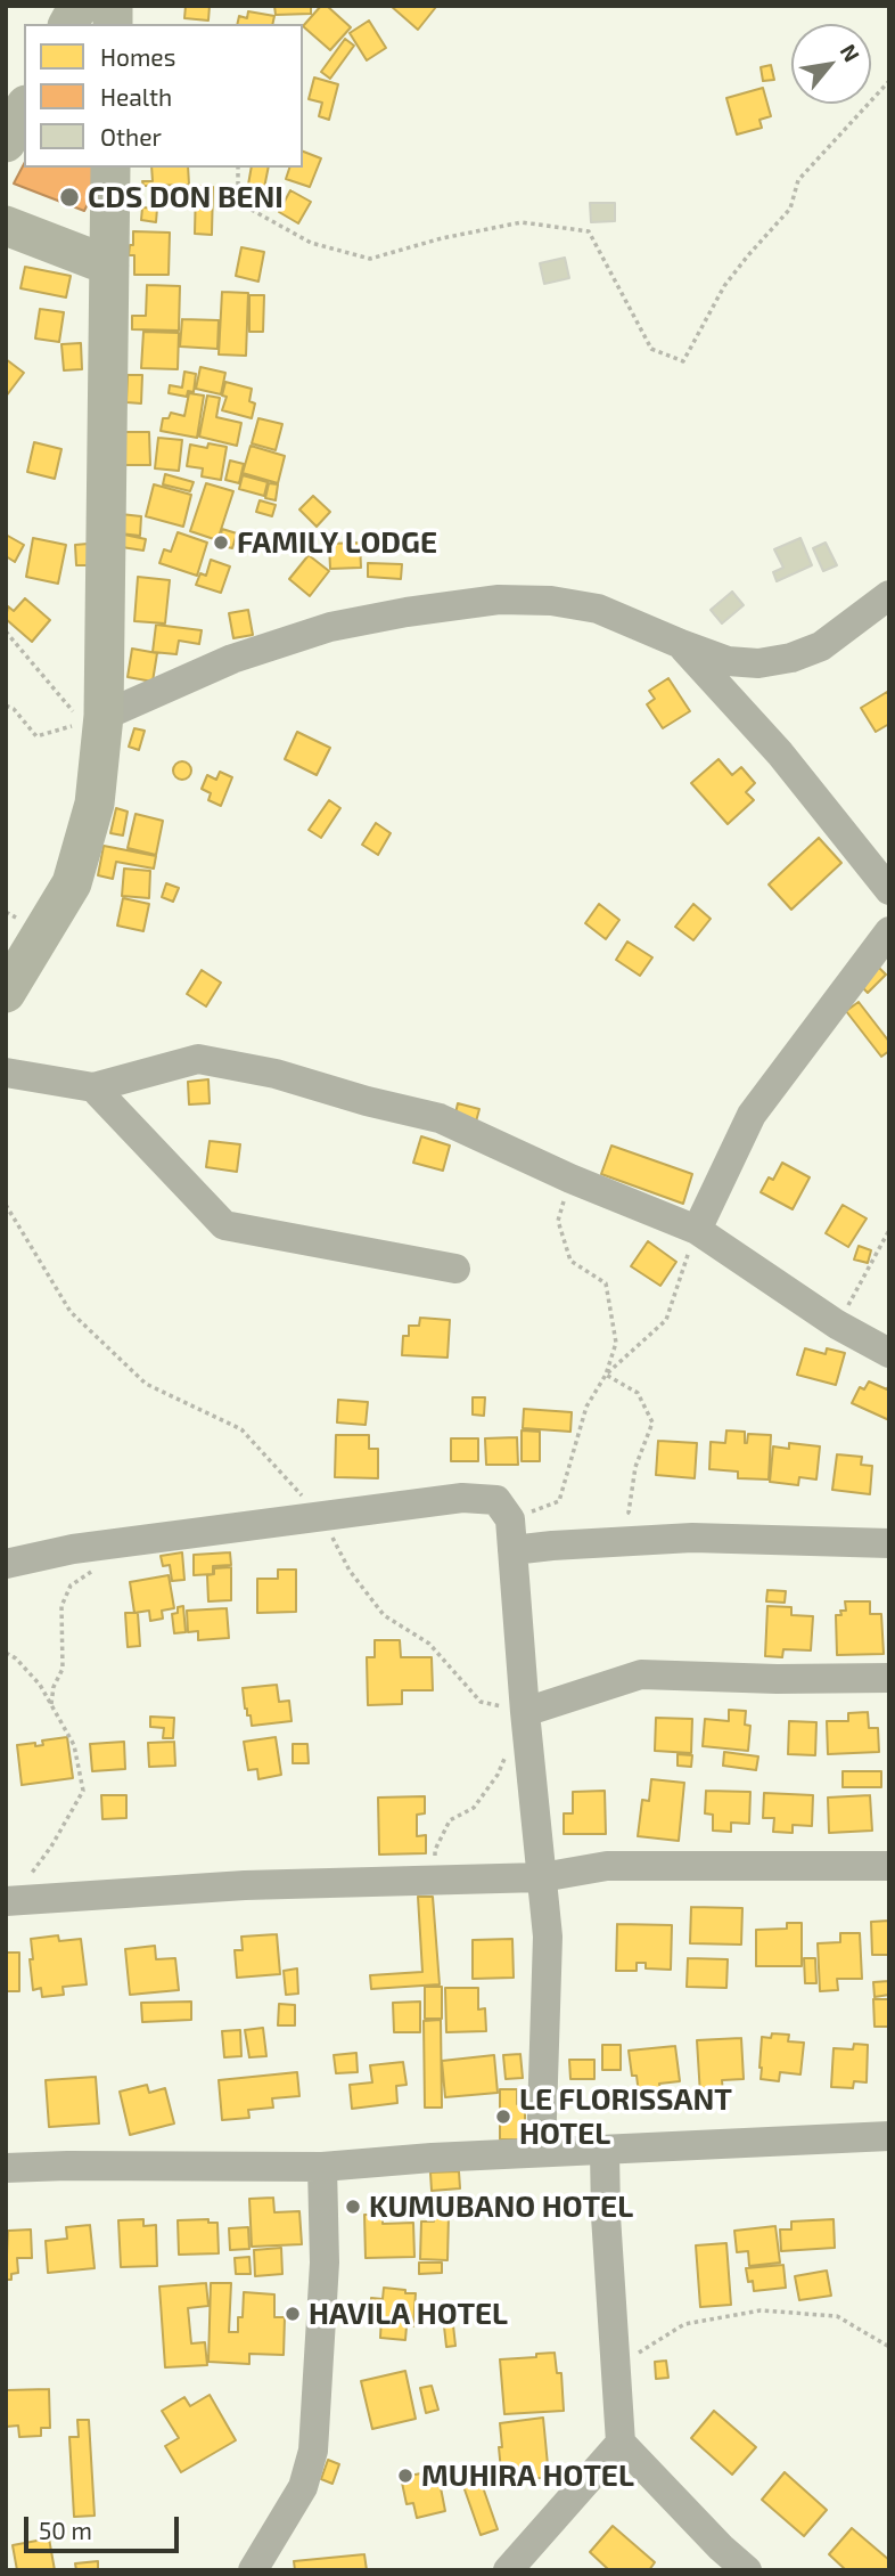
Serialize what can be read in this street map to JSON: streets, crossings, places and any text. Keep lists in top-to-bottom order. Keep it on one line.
{"places":["CDS DON BENI","FAMILY LODGE","LE FLORISSANT HOTEL","KUMUBANO HOTEL","HAVILA HOTEL","MUHIRA HOTEL"],"legend":["Homes","Health","Other"],"scale_bar":"50 m","north":"top right"}
